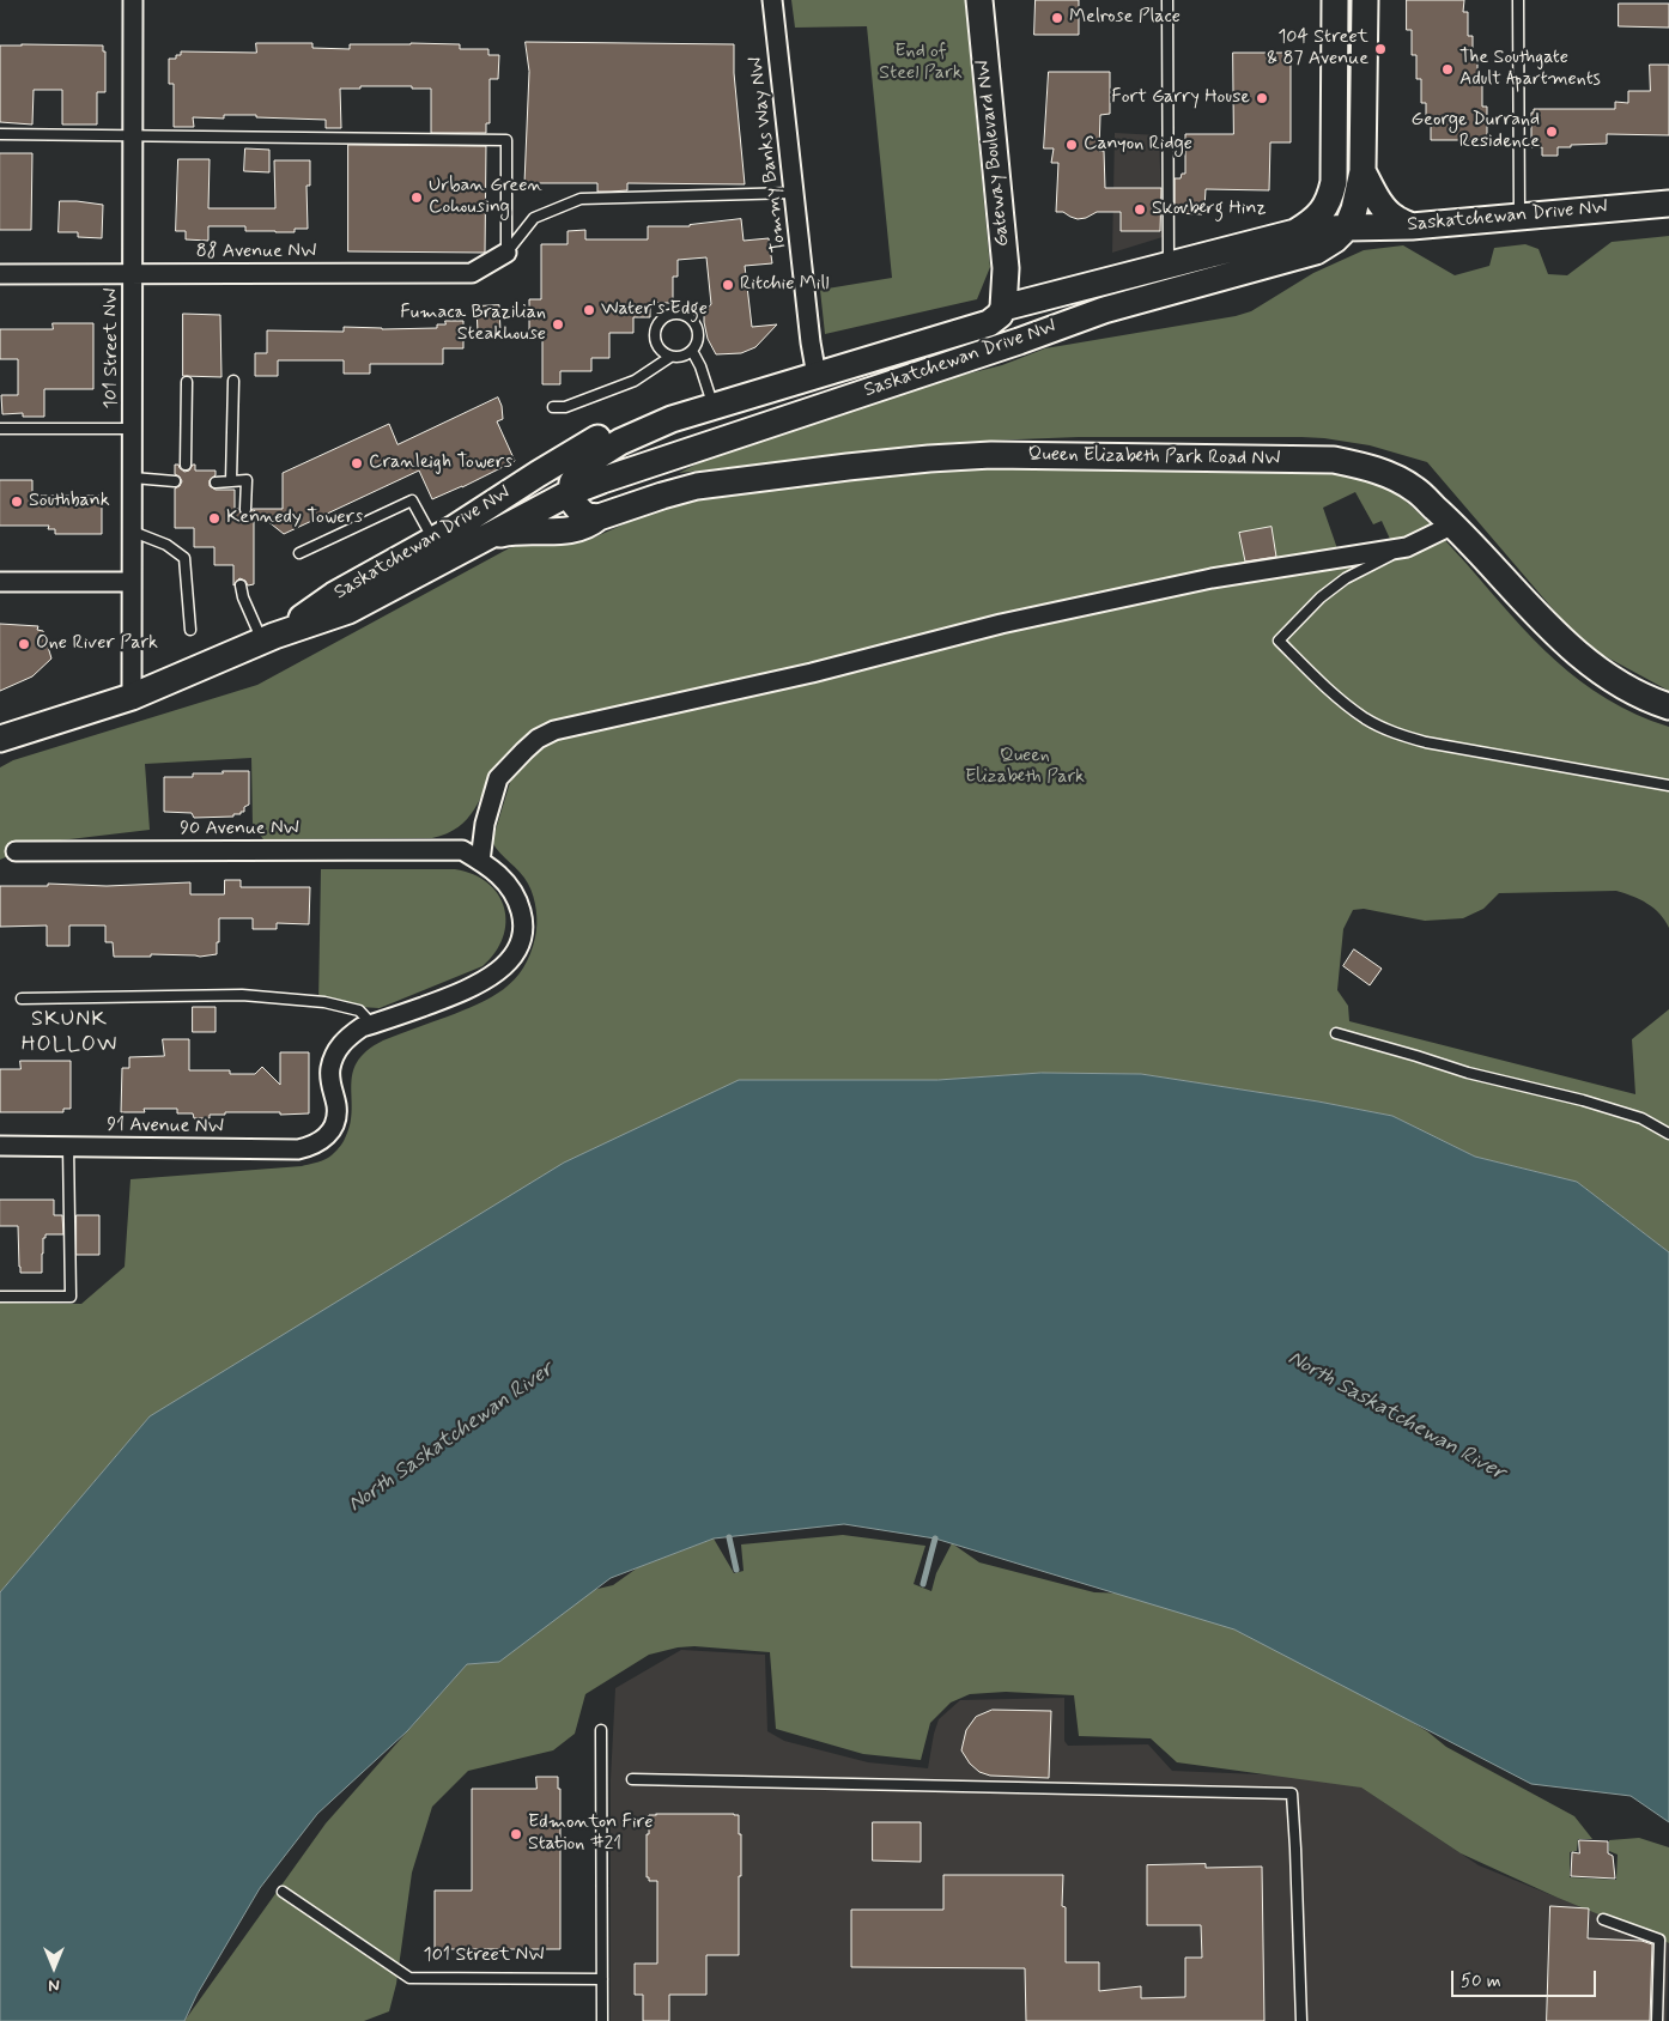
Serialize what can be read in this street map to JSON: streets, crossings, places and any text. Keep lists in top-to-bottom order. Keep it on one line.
{"streets":{"main road":["Gateway Boulevard NW","Saskatchewan Drive NW","Queen Elizabeth Park Road NW"],"street":["Tommy Banks Way NW","88 Avenue NW","101 Street NW","90 Avenue NW","91 Avenue NW"]},"crossings":[["Gateway Boulevard NW","Saskatchewan Drive NW"],["Tommy Banks Way NW","Saskatchewan Drive NW"],["Saskatchewan Drive NW","101 Street NW"],["Saskatchewan Drive NW","Queen Elizabeth Park Road NW"],["88 Avenue NW","101 Street NW"]],"districts":["SKUNK HOLLOW"],"water":["North Saskatchewan River"],"parks":["End of Steel Park","Queen Elizabeth Park"],"places":["Melrose Place","104 Street & 87 Avenue","The Southgate Adult Apartments","Fort Garry House","George Durrand Residence","Canyon Ridge","Urban Green Cohousing","Skovberg Hinz","Ritchie Mill","Water's Edge","Fumaca Brazilian Steakhouse","Cranleigh Towers","Southbank","Kennedy Towers","One River Park","Edmonton Fire Station #21"],"scale_bar":"50 m","north":"bottom"}
